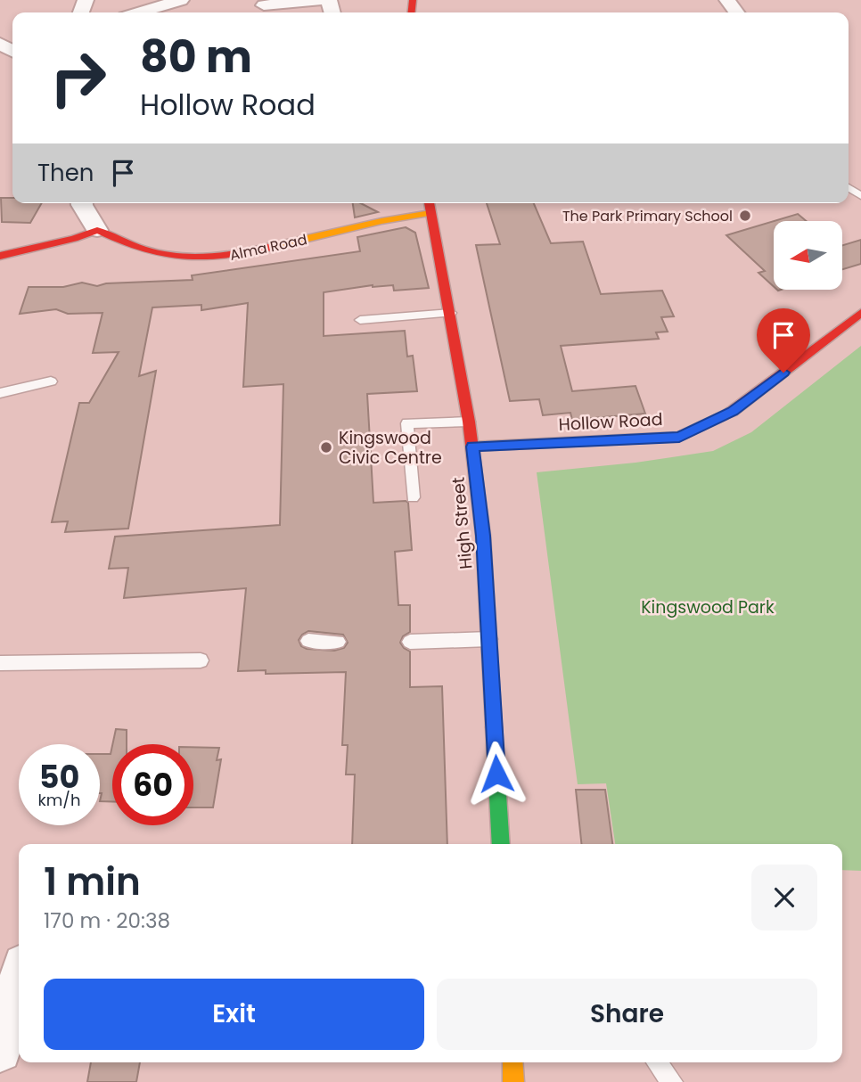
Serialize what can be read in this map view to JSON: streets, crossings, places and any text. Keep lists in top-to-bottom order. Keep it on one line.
{"streets":{"street":["Alma Road","Hollow Road","High Street"]},"crossings":[["Alma Road","High Street"],["Hollow Road","High Street"]],"parks":["Kingswood Park"],"places":["The Park Primary School","Kingswood Civic Centre"],"north":"left","page":{"turn":["80 m","Hollow Road"],"then":"Then","speed":"50 km/h","limit":"60","heading":["1 min","170 m · 20:38"],"buttons":["Exit","Share"]}}
